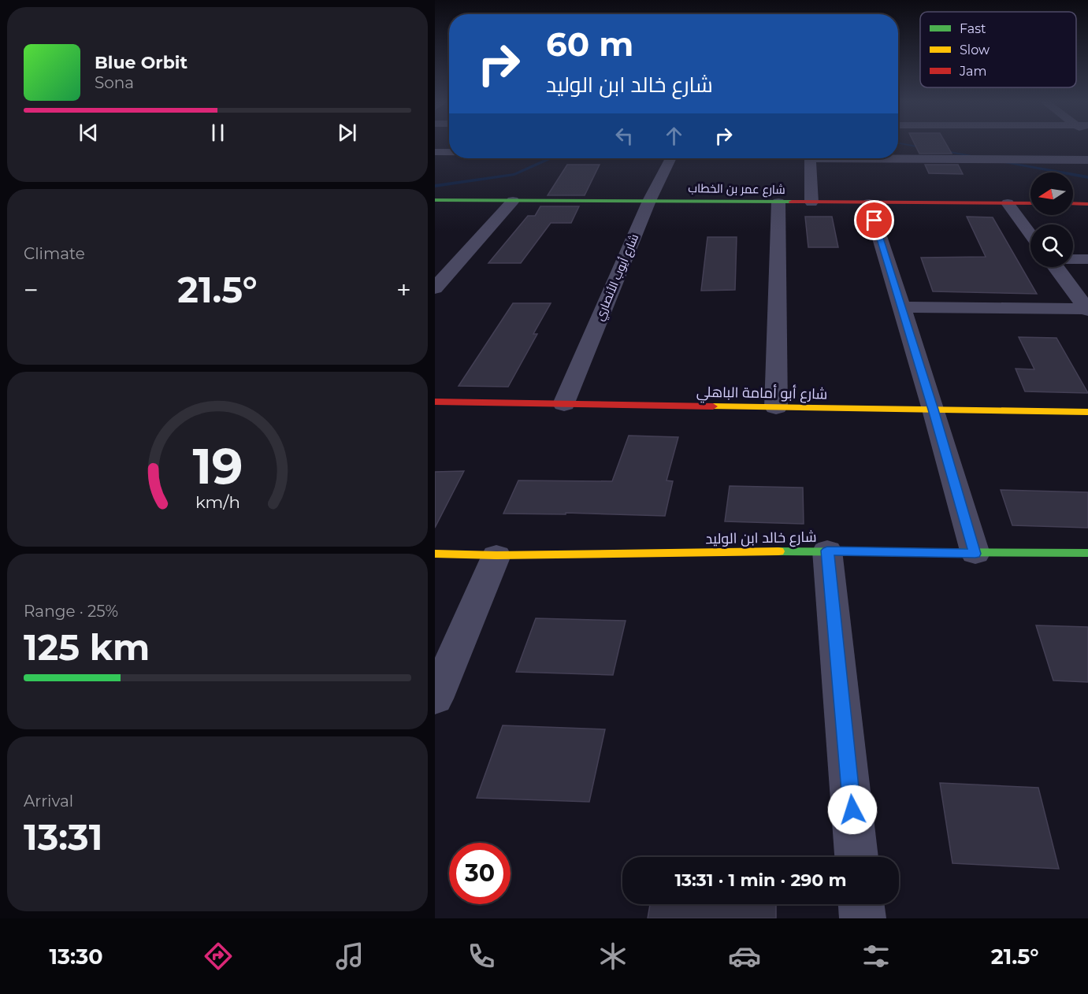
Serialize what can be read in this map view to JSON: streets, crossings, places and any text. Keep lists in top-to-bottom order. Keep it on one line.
{"streets":{"street":["شارع عمر بن الخطاب","شارع أيوب الأنصاري","شارع أبو أمامة الباهلي","شارع خالد ابن الوليد"]},"crossings":[["شارع عمر بن الخطاب","شارع أيوب الأنصاري"],["شارع أيوب الأنصاري","شارع أبو أمامة الباهلي"]],"legend":["Fast","Slow","Jam"],"north":"left","page":{"turn":["60 m","شارع خالد ابن الوليد"],"song":["Blue Orbit","Sona"],"tile":["Climate",["Range · 25%","125 km"],["Arrival","13:31"]],"heat":["−","21.5°","+"],"limit":"30","trip":"13:31 · 1 min · 290 m","tabs":["13:30","21.5°"],"gauge":["19","km/h"]}}
